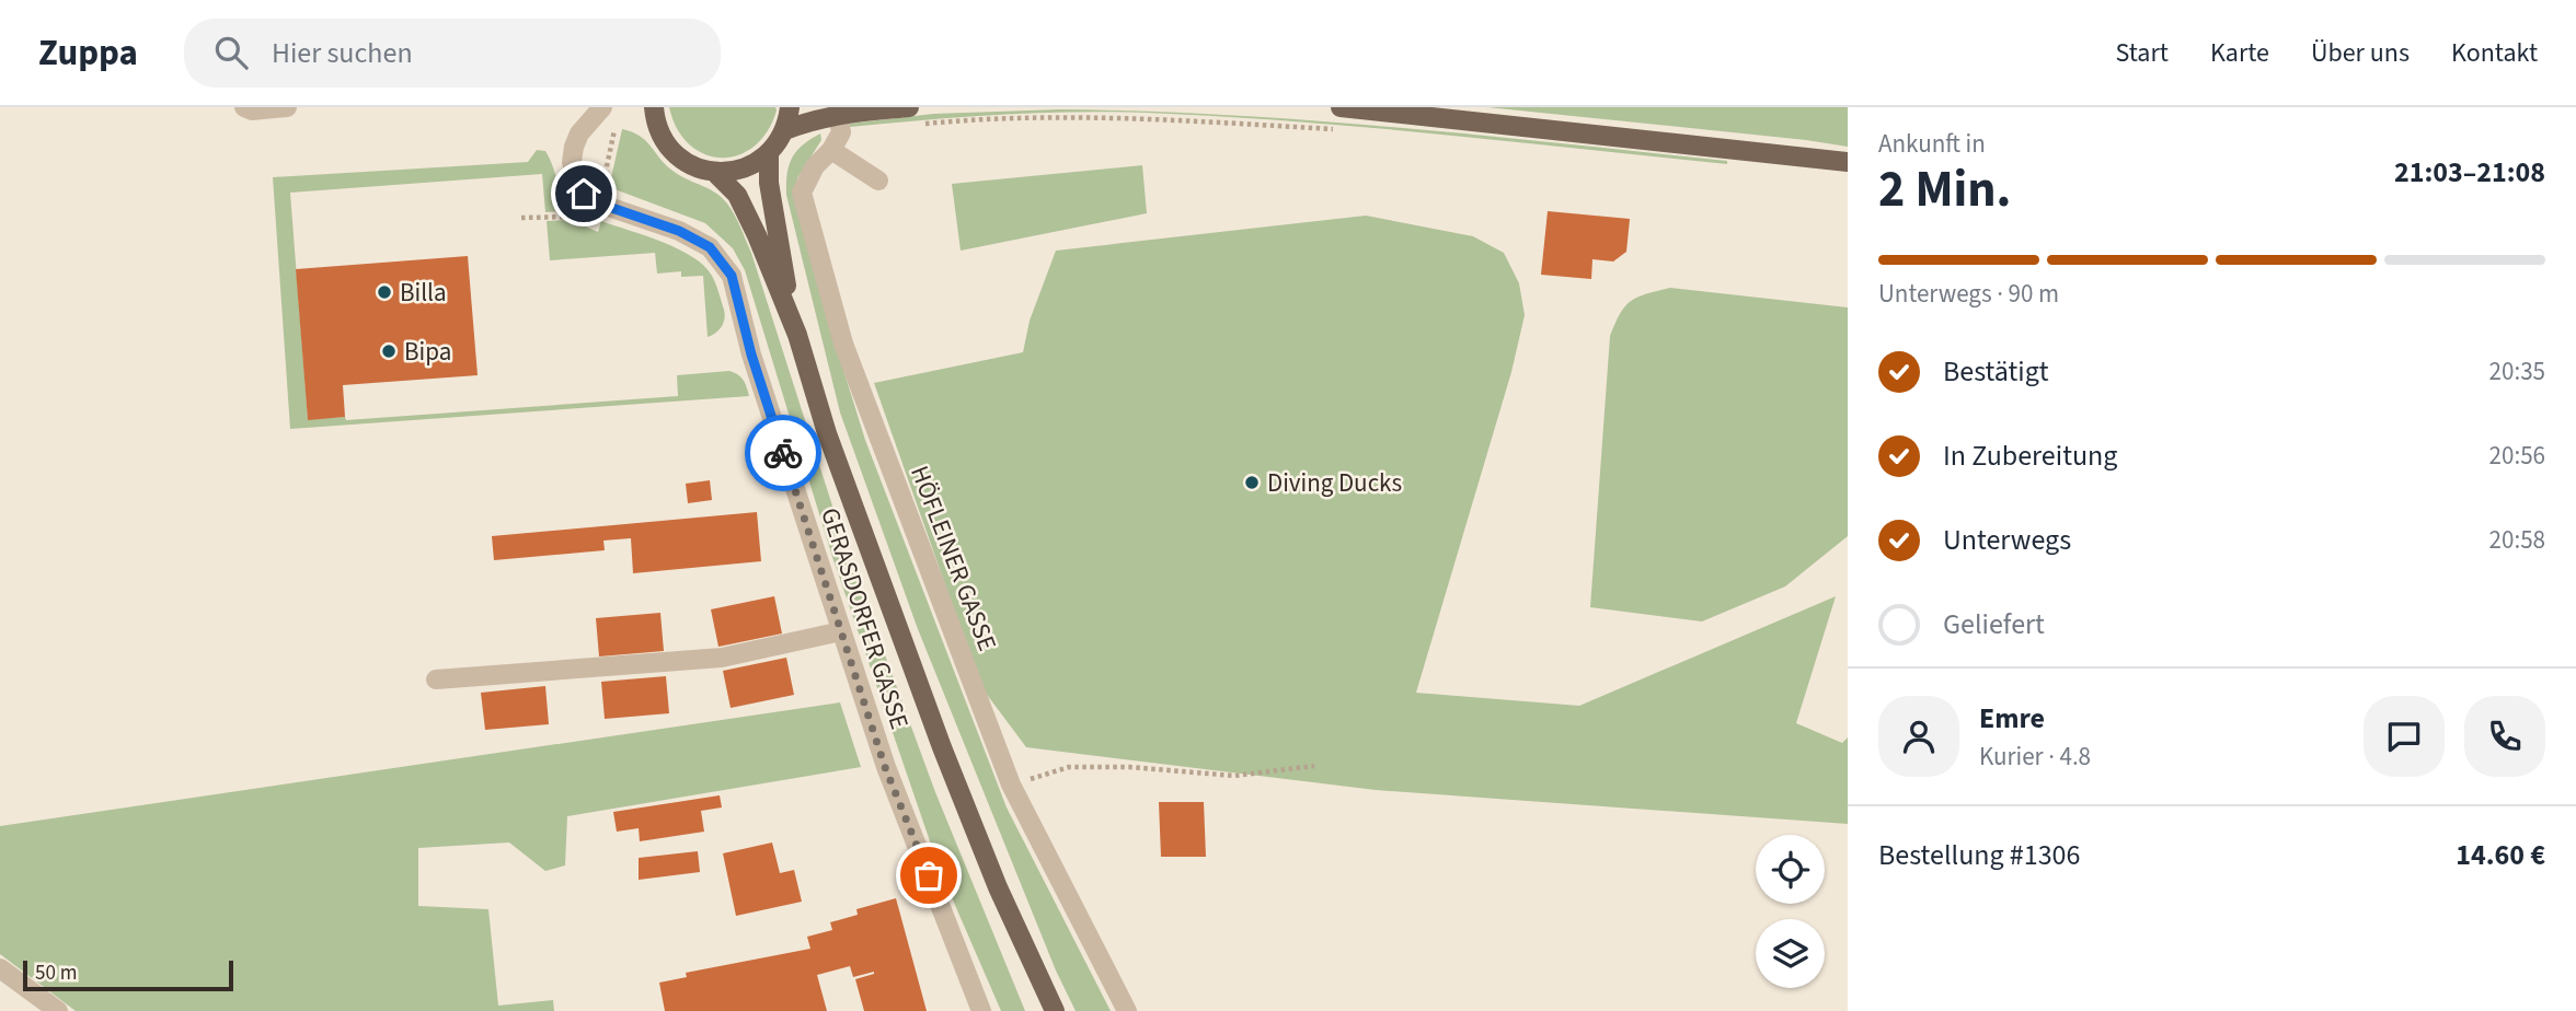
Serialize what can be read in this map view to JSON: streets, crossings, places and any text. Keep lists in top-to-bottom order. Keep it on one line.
{"streets":{"street":["HÖFLEINER GASSE","GERASDORFER GASSE"]},"places":["Billa","Bipa","Diving Ducks"],"scale_bar":"50 m","page":{"header":"Zuppa","search":"Hier suchen","nav":["Start","Karte","Über uns","Kontakt"],"heading":["2 Min.","Ankunft in","21:03–21:08"],"panel":["Emre","Kurier · 4.8","Bestellung #1306","14.60 €"],"bar":"Unterwegs · 90 m","list":[["Bestätigt","20:35"],["In Zubereitung","20:56"],["Unterwegs","20:58"],"Geliefert"],"scale":"50 m"}}
